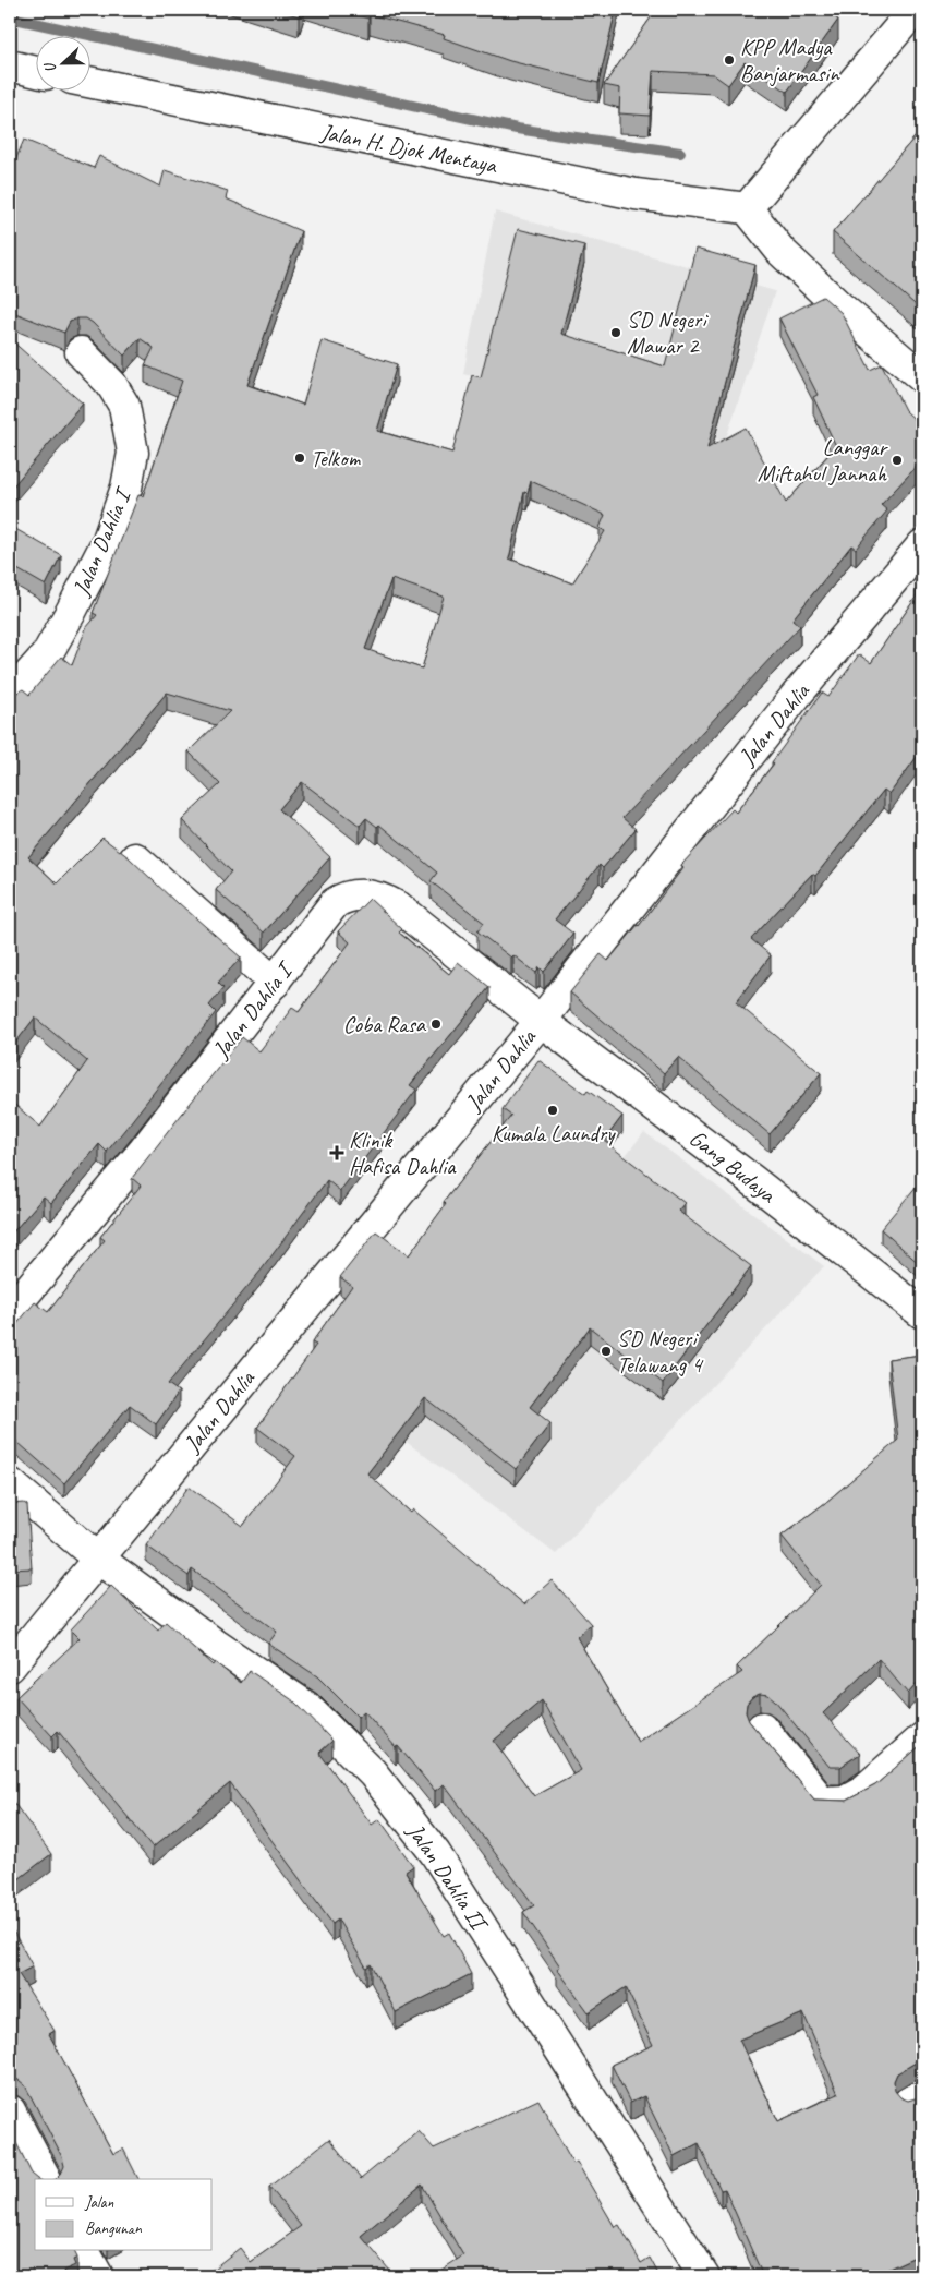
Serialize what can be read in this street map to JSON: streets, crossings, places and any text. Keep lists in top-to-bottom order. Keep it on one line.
{"streets":{"street":["Jalan H. Djok Mentaya","Jalan Dahlia I","Jalan Dahlia","Gang Budaya","Jalan Dahlia II"]},"crossings":[["Jalan Dahlia I","Jalan Dahlia"],["Jalan Dahlia I","Gang Budaya"],["Jalan Dahlia","Gang Budaya"],["Jalan Dahlia","Jalan Dahlia II"]],"places":{"other":["KPP Madya Banjarmasin","SD Negeri Mawar 2","Telkom","Langgar Miftahul Jannah","Coba Rasa","Kumala Laundry","SD Negeri Telawang 4"],"health":["Klinik Hafisa Dahlia"]},"legend":["Jalan","Bangunan"],"north":"left"}
